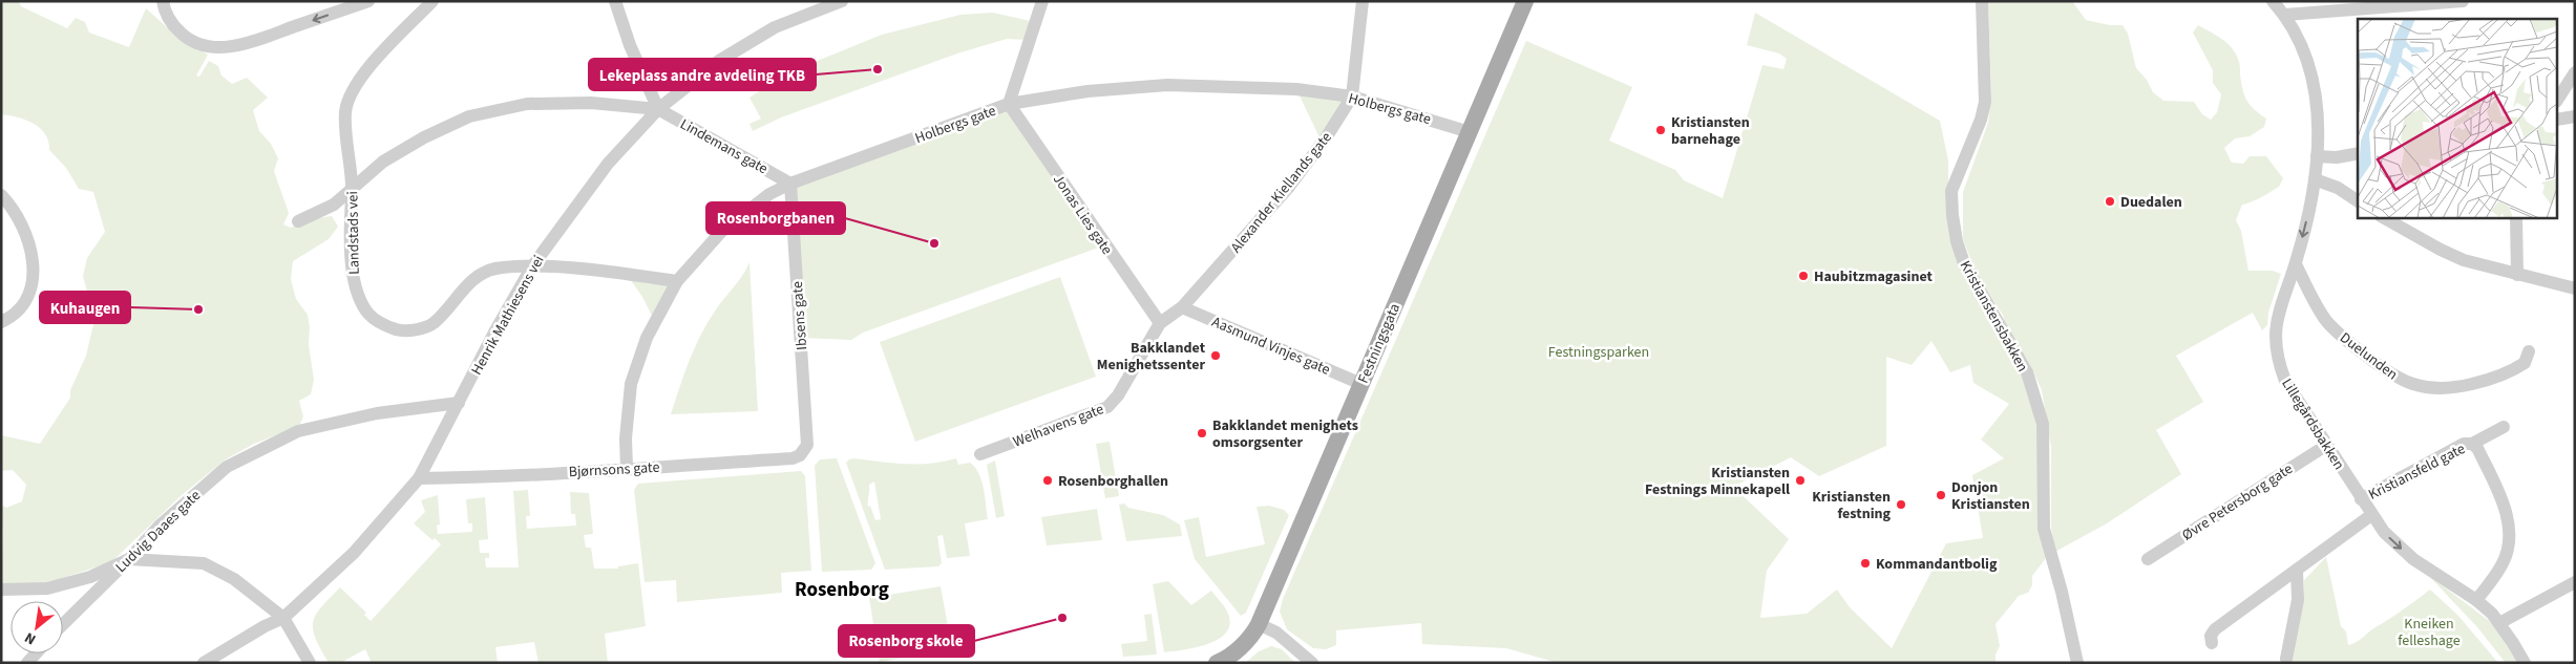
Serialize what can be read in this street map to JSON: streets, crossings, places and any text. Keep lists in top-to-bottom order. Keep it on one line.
{"streets":{"main road":["Festningsgata"],"street":["Holbergs gate","Lindemans gate","Alexander Kiellands gate","Jonas Lies gate","Landstads vei","Henrik Mathiesens vei","Ibsens gate","Kristianstensbakken","Aasmund Vinjes gate","Duelunden","Lillegårdsbakken","Welhavens gate","Bjørnsons gate","Kristiansfeld gate","Øvre Petersborg gate","Ludvig Daaes gate"]},"crossings":[["Holbergs gate","Lindemans gate"],["Holbergs gate","Alexander Kiellands gate"],["Holbergs gate","Jonas Lies gate"],["Holbergs gate","Landstads vei"],["Holbergs gate","Ibsens gate"],["Holbergs gate","Festningsgata"],["Holbergs gate","Bjørnsons gate"],["Lindemans gate","Landstads vei"],["Lindemans gate","Henrik Mathiesens vei"],["Lindemans gate","Ibsens gate"],["Alexander Kiellands gate","Aasmund Vinjes gate"],["Alexander Kiellands gate","Welhavens gate"],["Jonas Lies gate","Welhavens gate"],["Landstads vei","Henrik Mathiesens vei"],["Henrik Mathiesens vei","Bjørnsons gate"],["Henrik Mathiesens vei","Ludvig Daaes gate"],["Ibsens gate","Bjørnsons gate"],["Festningsgata","Aasmund Vinjes gate"],["Aasmund Vinjes gate","Welhavens gate"],["Duelunden","Lillegårdsbakken"],["Lillegårdsbakken","Kristiansfeld gate"],["Lillegårdsbakken","Øvre Petersborg gate"]],"districts":["Rosenborg"],"parks":["Festningsparken","Kneiken felleshage"],"places":["Lekeplass andre avdeling TKB","Kristiansten barnehage","Duedalen","Rosenborgbanen","Haubitzmagasinet","Kuhaugen","Bakklandet Menighetssenter","Bakklandet menighets omsorgsenter","Rosenborghallen","Kristiansten Festnings Minnekapell","Donjon Kristiansten","Kristiansten festning","Kommandantbolig","Rosenborg skole"],"north":"bottom left"}
